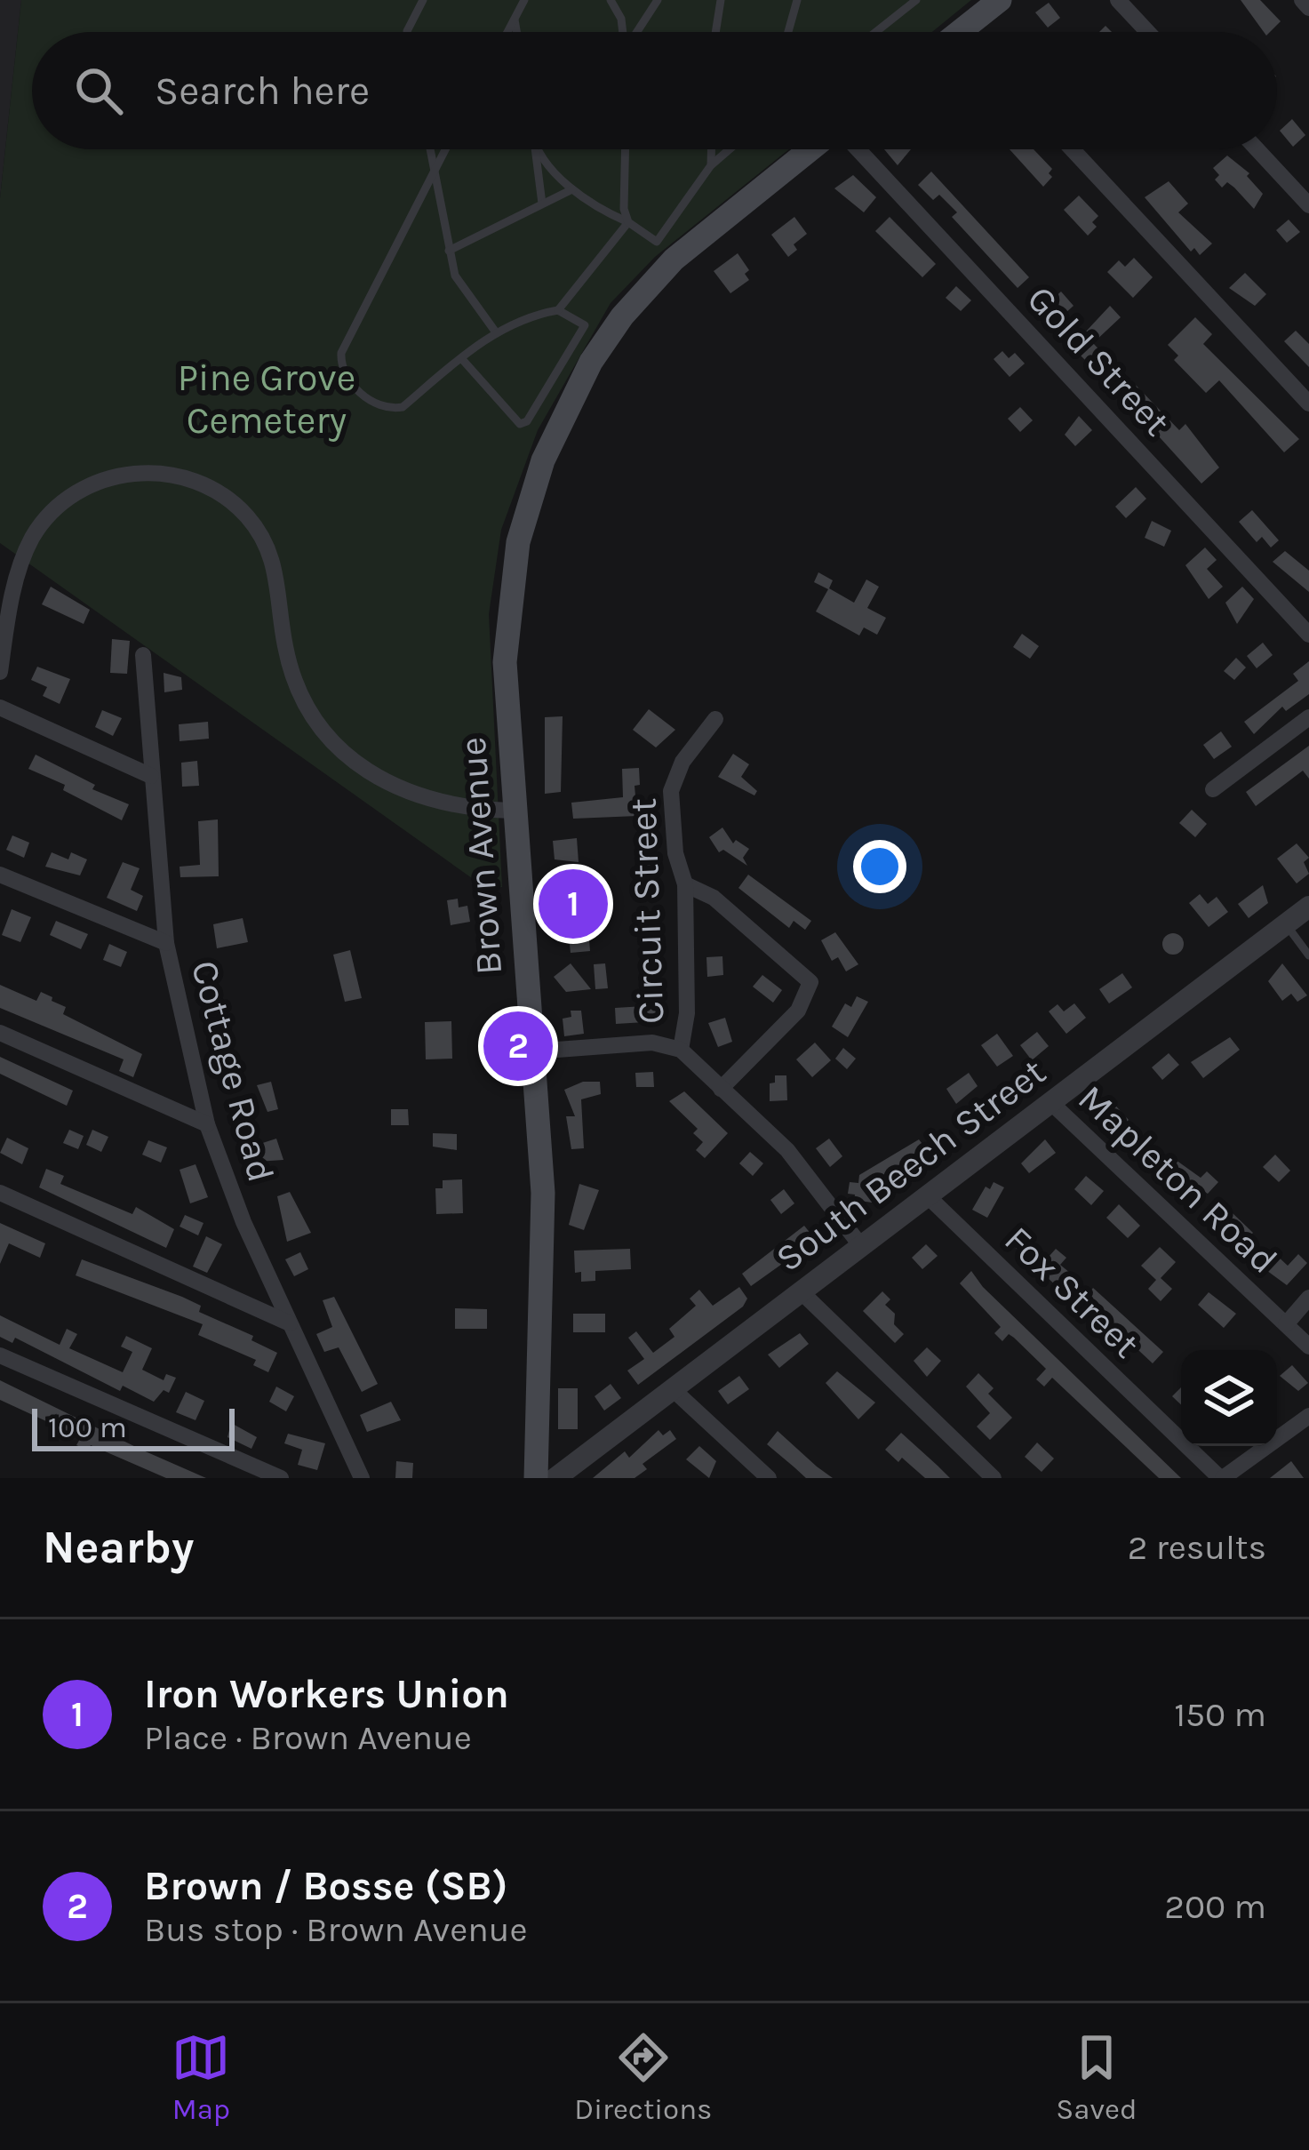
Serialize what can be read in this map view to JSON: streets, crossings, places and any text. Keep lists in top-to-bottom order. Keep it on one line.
{"streets":{"main road":["Brown Avenue"],"street":["Gold Street","Circuit Street","Cottage Road","South Beech Street","Mapleton Road","Fox Street"]},"crossings":[["South Beech Street","Mapleton Road"],["South Beech Street","Fox Street"]],"parks":["Pine Grove Cemetery"],"scale_bar":"100 m","page":{"search":"Search here","pins":["1","2"],"scale":"100 m","heading":["Nearby","2 results"],"list":[{"mark":"1","name":"Iron Workers Union","note":"Place · Brown Avenue","value":"150 m"},{"mark":"2","name":"Brown / Bosse (SB)","note":"Bus stop · Brown Avenue","value":"200 m"}],"nav":["Map","Directions","Saved"]}}
